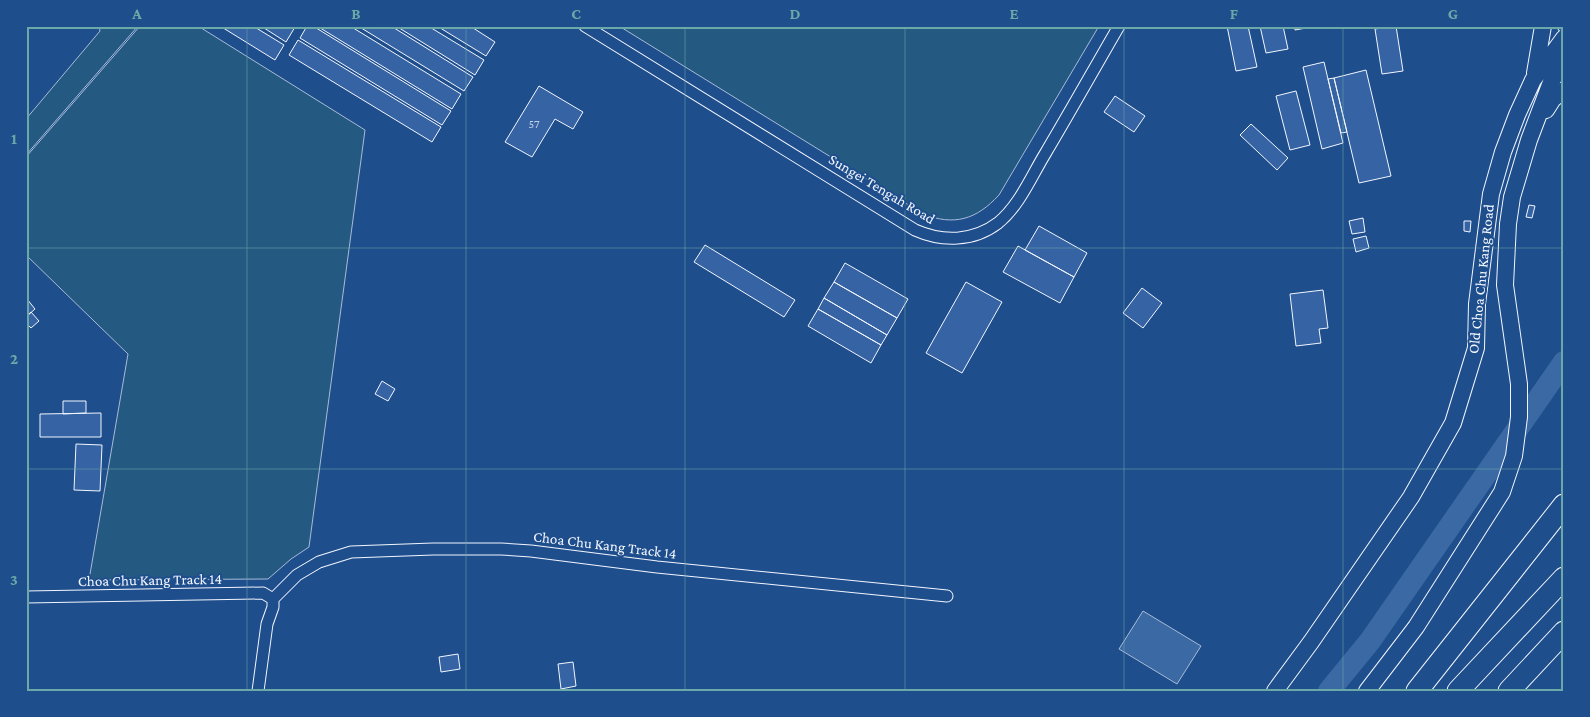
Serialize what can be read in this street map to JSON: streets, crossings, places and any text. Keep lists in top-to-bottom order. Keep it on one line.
{"streets":{"main road":["Old Choa Chu Kang Road"],"street":["Sungei Tengah Road","Choa Chu Kang Track 14"]},"house_numbers":["57"],"grid":{"columns":["A","B","C","D","E","F","G"],"rows":["1","2","3"]}}
